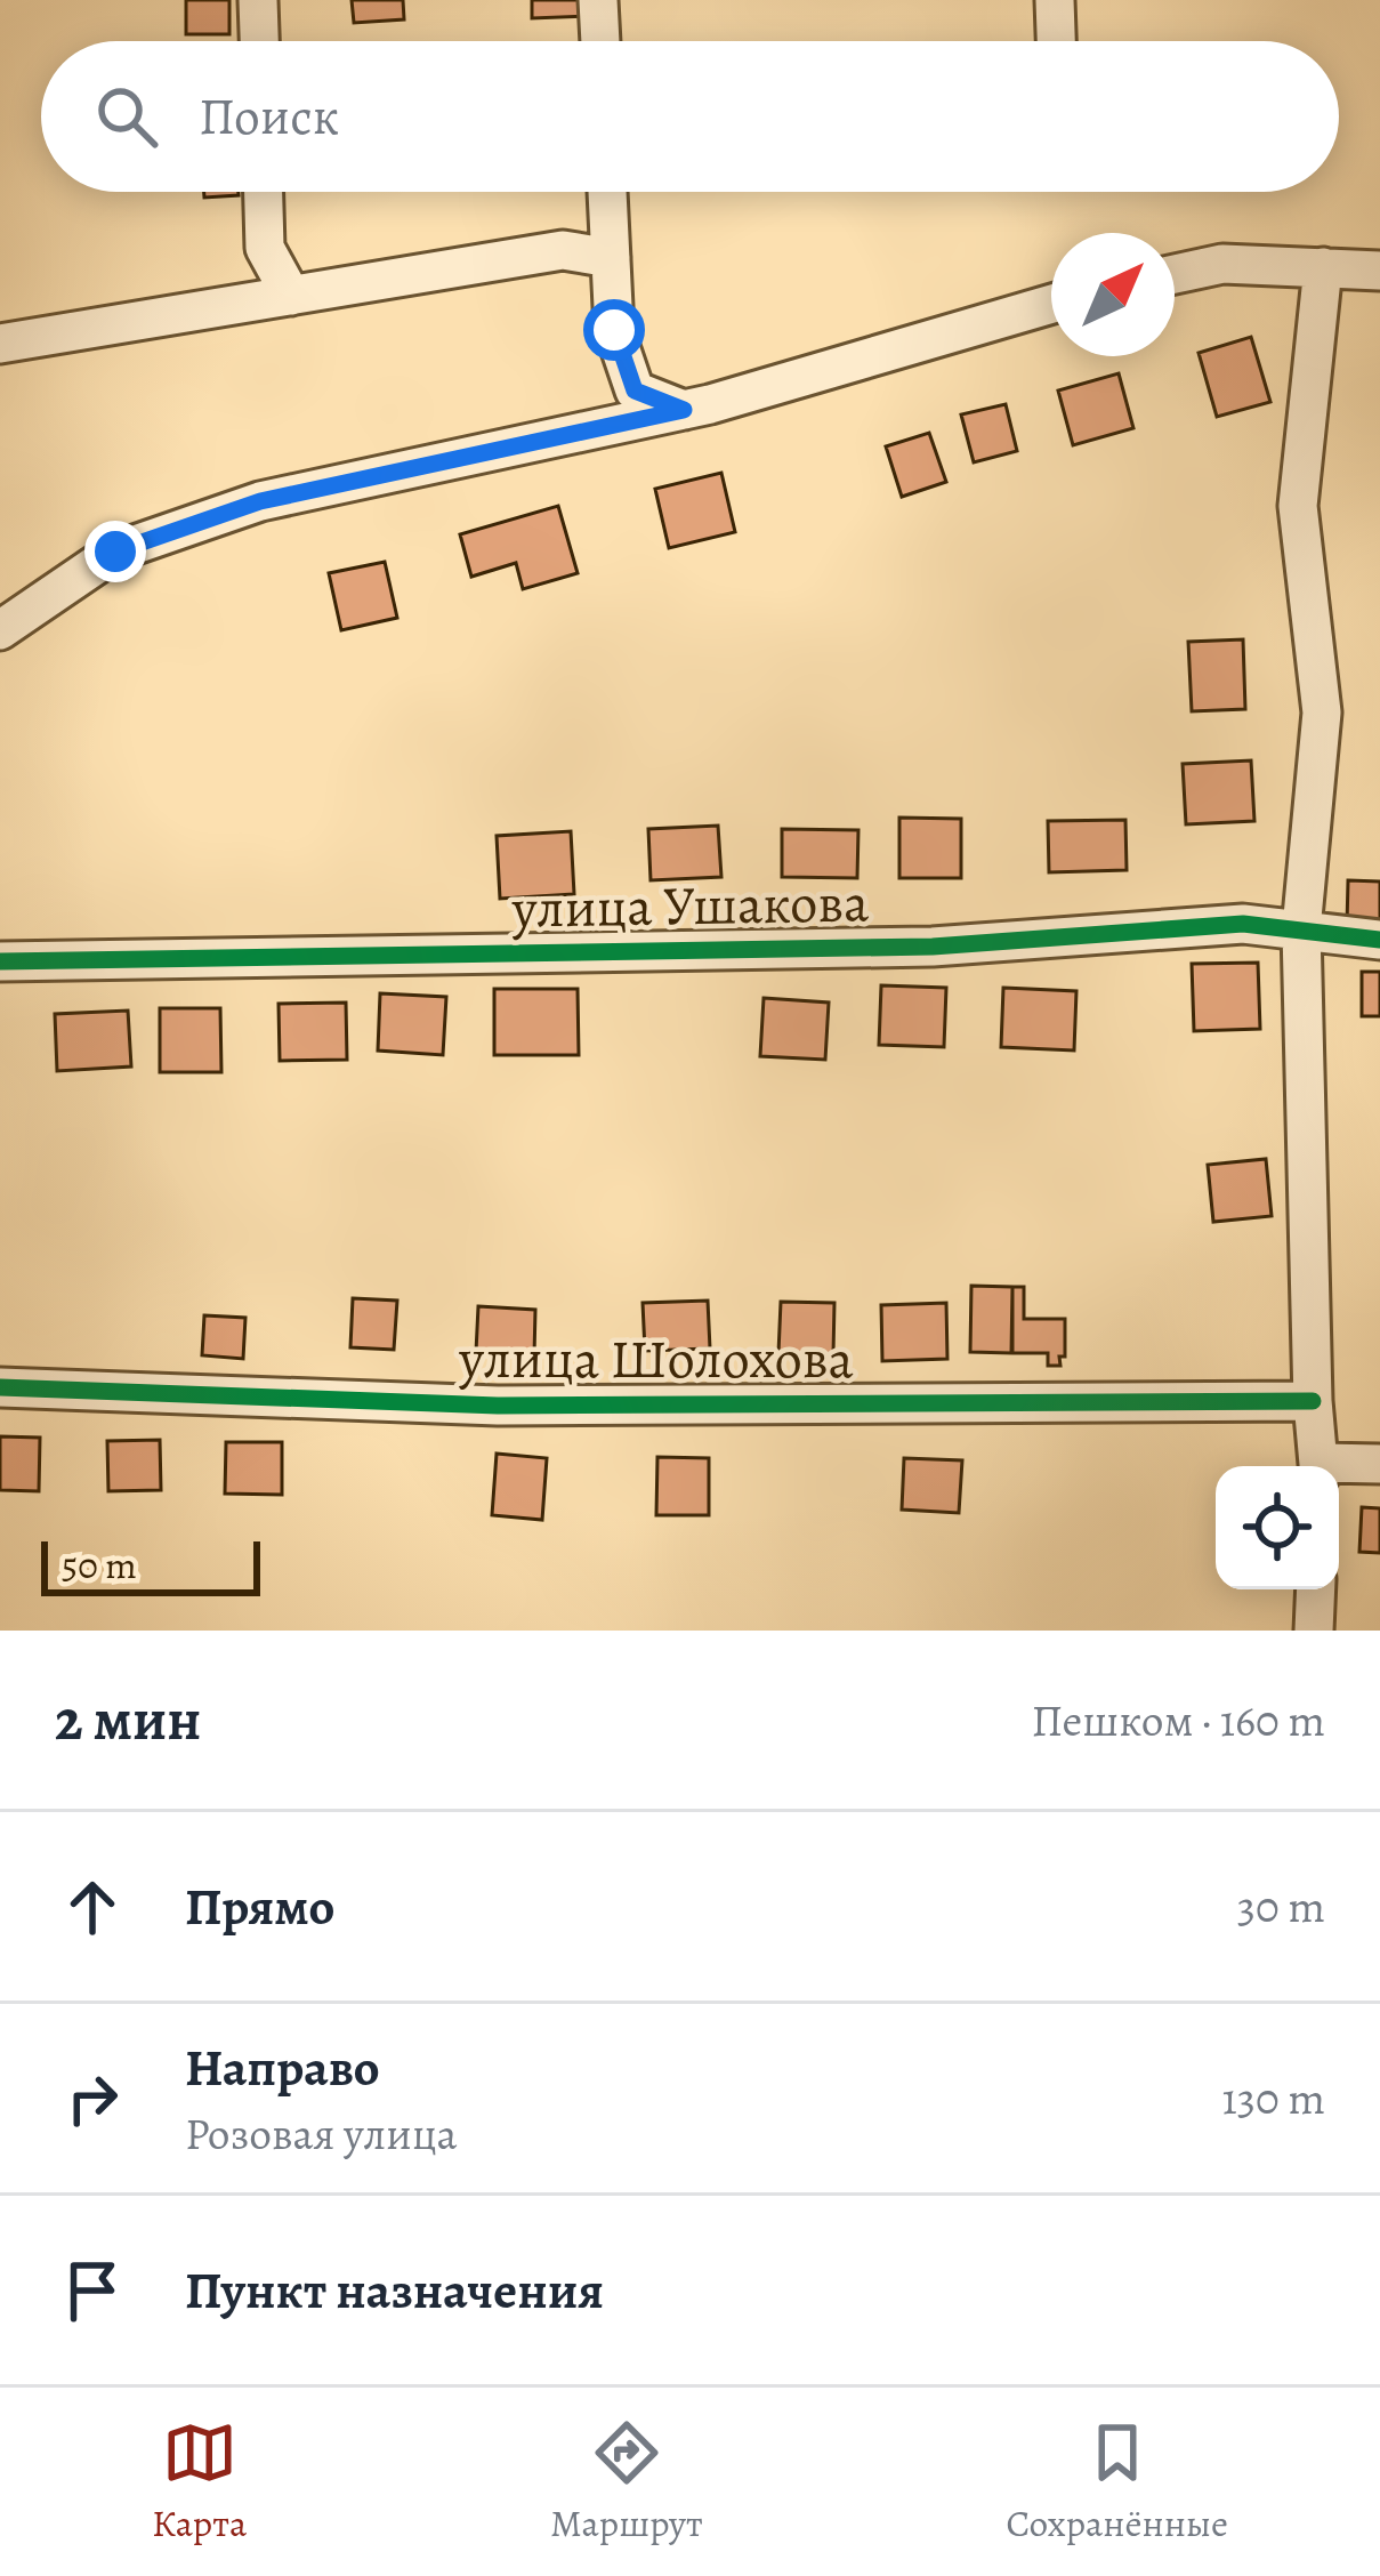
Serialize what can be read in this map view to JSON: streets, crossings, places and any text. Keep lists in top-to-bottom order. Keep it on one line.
{"streets":{"street":["улица Ушакова","улица Шолохова"]},"scale_bar":"50 m","north":"top right","page":{"search":"Поиск","scale":"50 m","heading":["2 мин","Пешком · 160 m"],"list":[["Прямо","30 m"],["Направо","Розовая улица","130 m"],"Пункт назначения"],"nav":["Карта","Маршрут","Сохранённые"]}}
